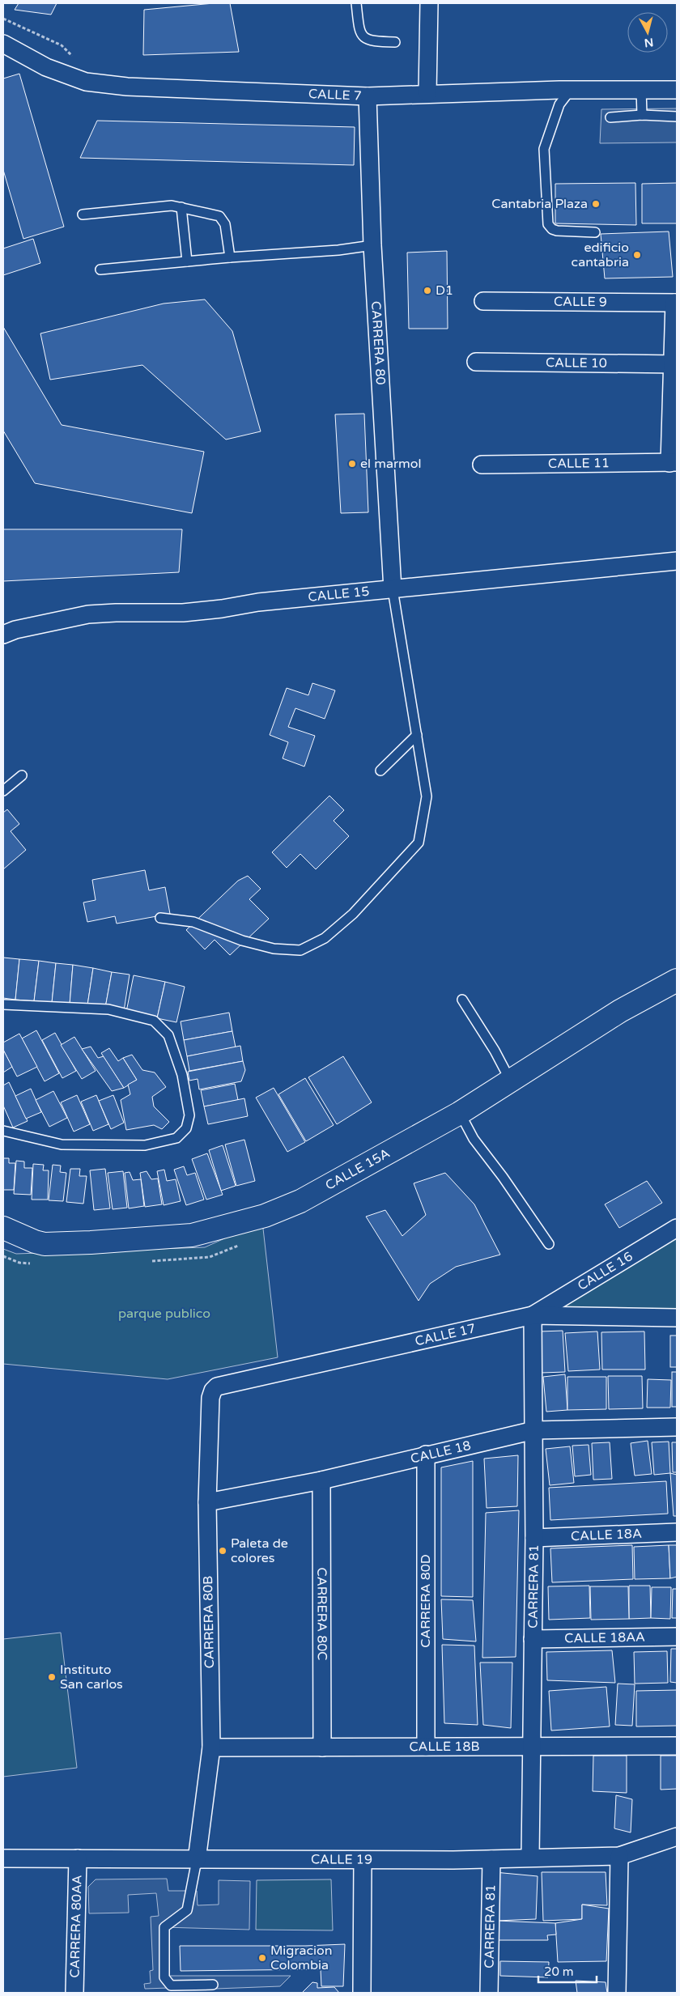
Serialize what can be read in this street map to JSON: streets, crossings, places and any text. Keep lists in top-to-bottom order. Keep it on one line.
{"streets":{"street":["CALLE 7","CALLE 9","CARRERA 80","CALLE 10","CALLE 11","CALLE 15","CALLE 15A","CALLE 16","CALLE 17","CALLE 18","CALLE 18A","CARRERA 81","CARRERA 80D","CARRERA 80C","CARRERA 80B","CALLE 18AA","CALLE 18B","CALLE 19","CARRERA 80AA"]},"crossings":[["CALLE 7","CARRERA 80"],["CARRERA 80","CALLE 15"],["CALLE 16","CALLE 17"],["CALLE 16","CARRERA 81"],["CALLE 17","CARRERA 81"],["CALLE 17","CARRERA 80B"],["CALLE 18","CARRERA 81"],["CALLE 18","CARRERA 80D"],["CALLE 18","CARRERA 80C"],["CALLE 18","CARRERA 80B"],["CALLE 18A","CARRERA 81"],["CARRERA 81","CALLE 18AA"],["CARRERA 81","CALLE 18B"],["CARRERA 81","CALLE 19"],["CARRERA 80D","CALLE 18B"],["CARRERA 80C","CALLE 18B"],["CARRERA 80B","CALLE 18B"],["CARRERA 80B","CALLE 19"],["CALLE 19","CARRERA 80AA"]],"parks":["parque publico"],"places":["Cantabria Plaza","edificio cantabria","D1","el marmol","Paleta de colores","Instituto San carlos","Migracion Colombia"],"scale_bar":"20 m","north":"bottom"}
